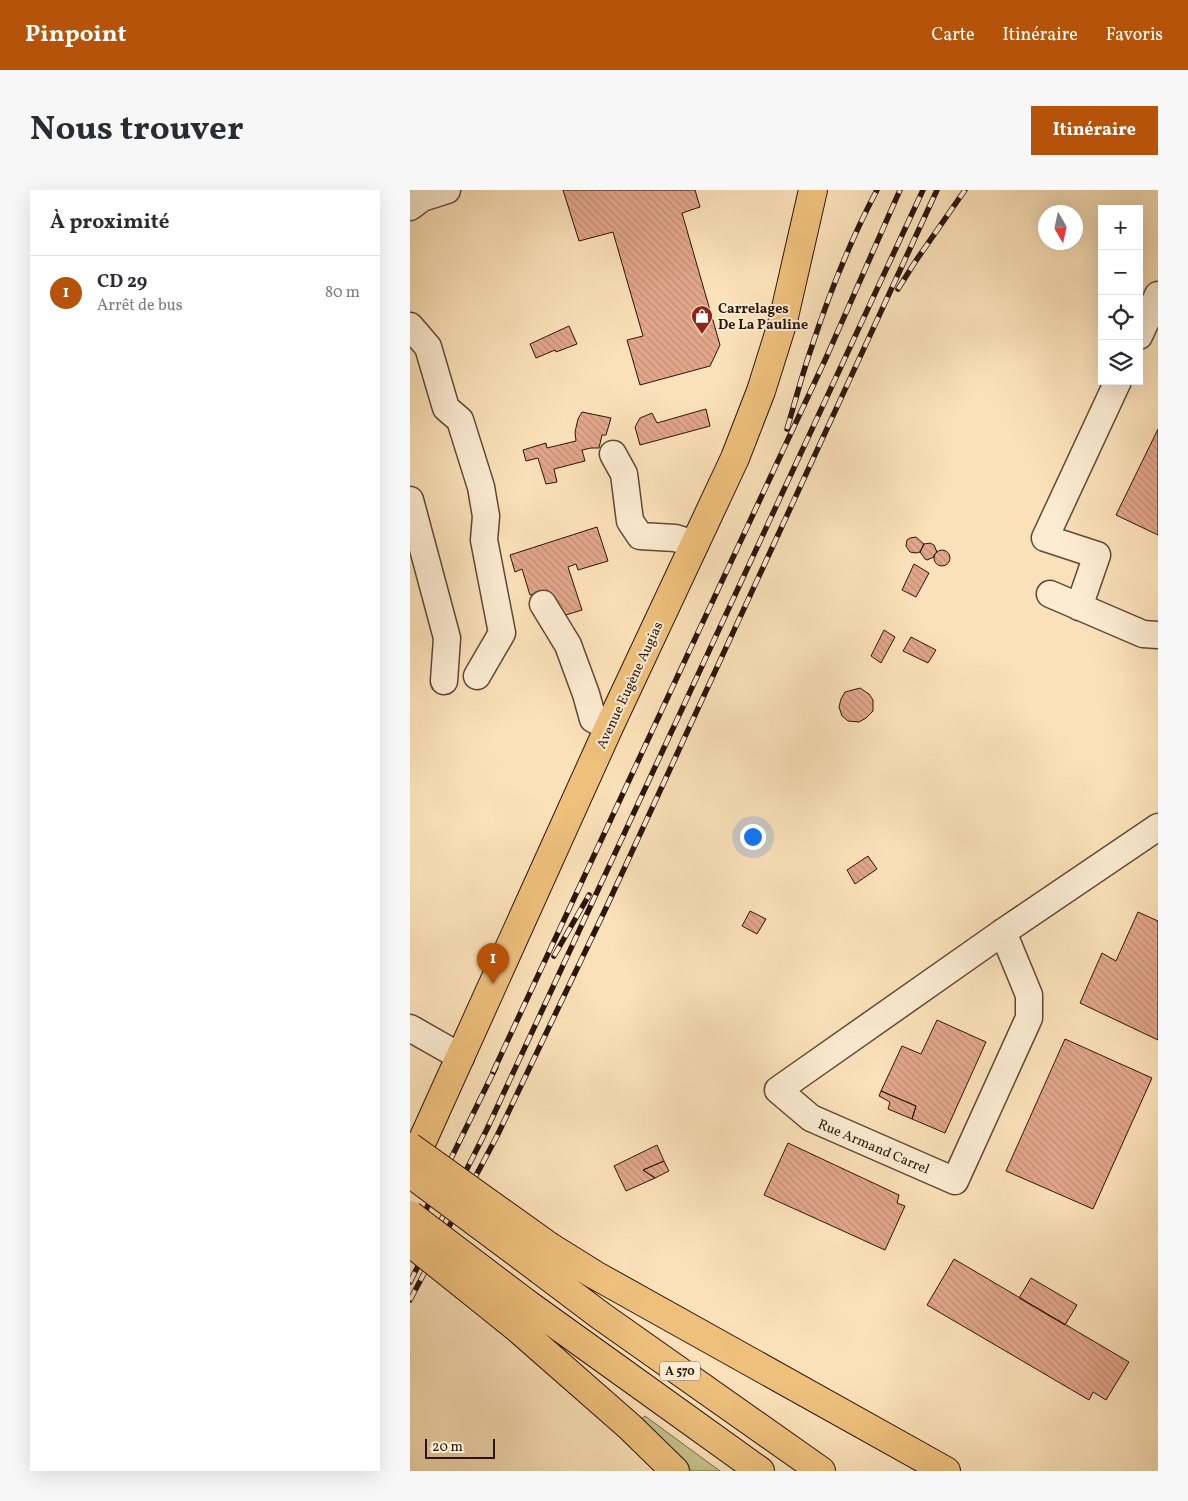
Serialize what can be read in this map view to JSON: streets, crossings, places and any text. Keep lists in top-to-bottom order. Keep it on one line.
{"streets":{"main road":["Avenue Eugène Augias","A 570"],"street":["Rue Armand Carrel"]},"places":{"shop":["Carrelages De La Pauline"]},"scale_bar":"20 m","north":"bottom","page":{"header":"Pinpoint","nav":["Carte","Itinéraire","Favoris"],"title":"Nous trouver","buttons":"Itinéraire","heading":"À proximité","map_buttons":["+","−"],"list":[{"mark":"1","name":"CD 29","note":"Arrêt de bus","value":"80 m"}],"pins":"1","scale":"20 m"}}
